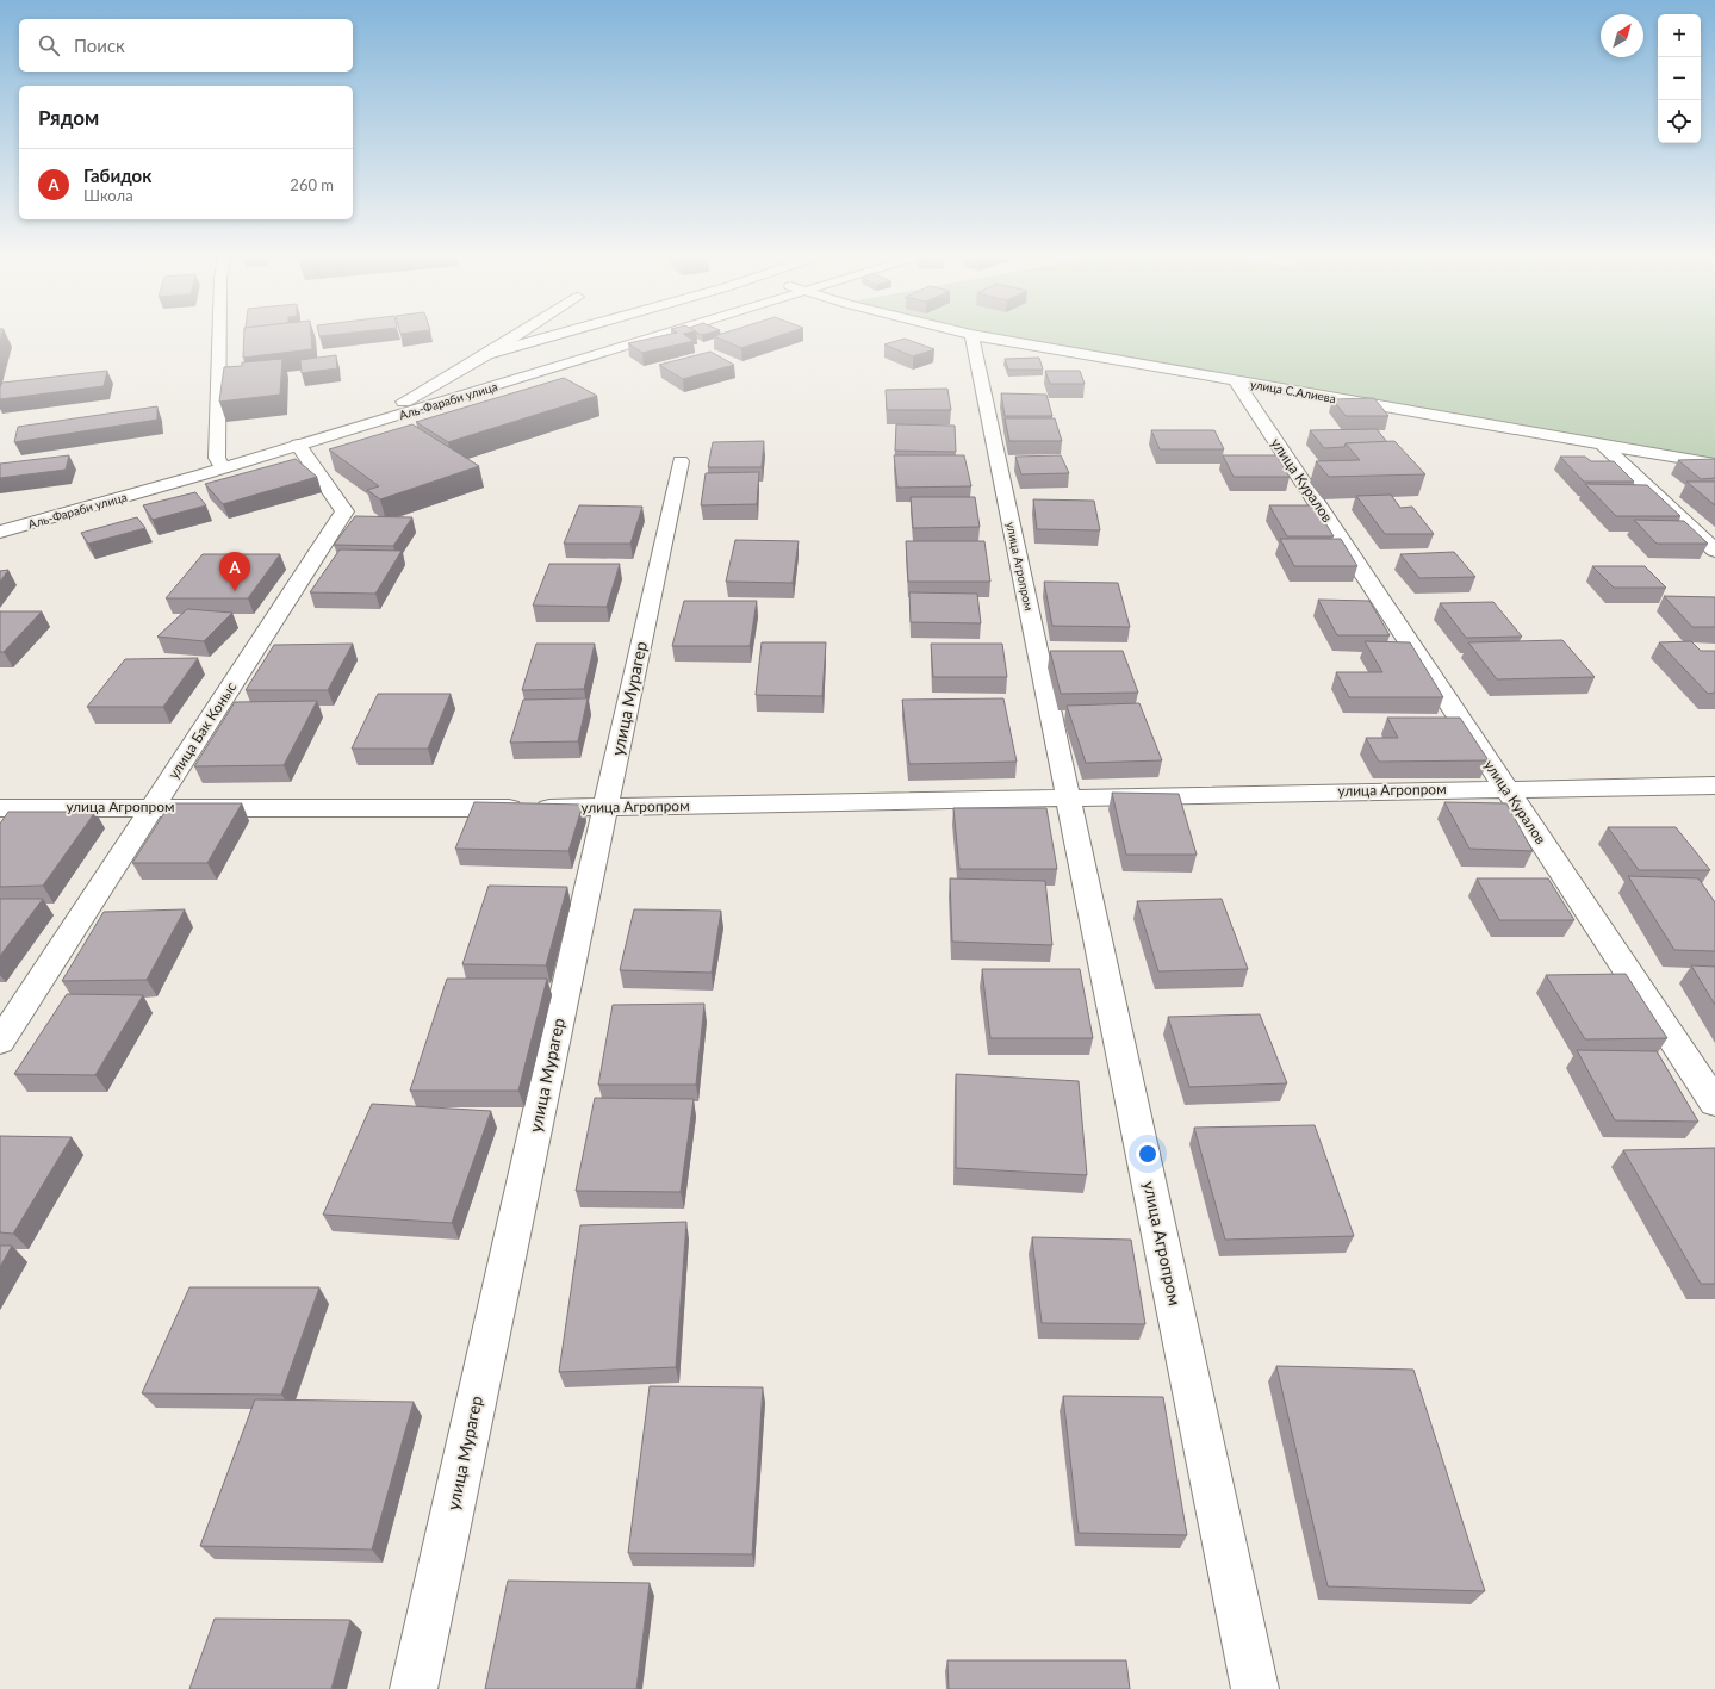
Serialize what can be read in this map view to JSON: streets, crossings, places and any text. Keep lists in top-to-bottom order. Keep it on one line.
{"streets":{"street":["улица С.Алиева","Аль-Фараби улица","улица Куралов","улица Агропром","улица Мурагер","улица Бак Коныс"]},"crossings":[["улица С.Алиева","улица Куралов"],["улица С.Алиева","улица Агропром"],["Аль-Фараби улица","улица Бак Коныс"],["улица Куралов","улица Агропром"],["улица Агропром","улица Мурагер"],["улица Агропром","улица Бак Коныс"]],"north":"top right","page":{"map_buttons":["+","−"],"search":"Поиск","heading":"Рядом","list":[{"mark":"A","name":"Габидок","note":"Школа","value":"260 m"}],"pins":"A"}}
